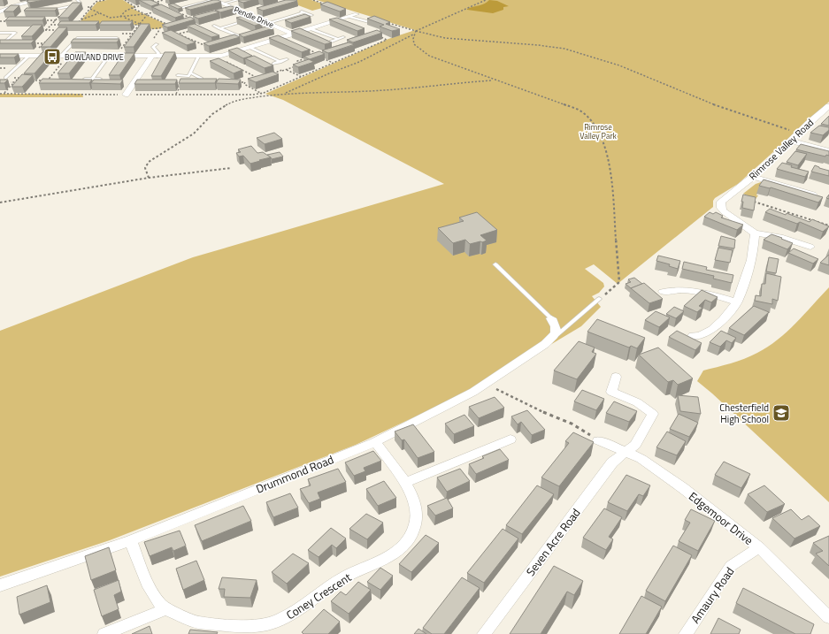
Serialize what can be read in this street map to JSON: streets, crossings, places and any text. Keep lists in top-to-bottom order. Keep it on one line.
{"streets":{"street":["Pendle Drive","Rimrose Valley Road","Drummond Road","Edgemoor Drive","Seven Acre Road","Amaury Road","Coney Crescent"]},"crossings":[["Drummond Road","Coney Crescent"],["Edgemoor Drive","Seven Acre Road"],["Edgemoor Drive","Amaury Road"]],"parks":["Rimrose Valley Park"],"places":{"bus stop":["BOWLAND DRIVE"],"school or university":["Chesterfield High School"]}}
